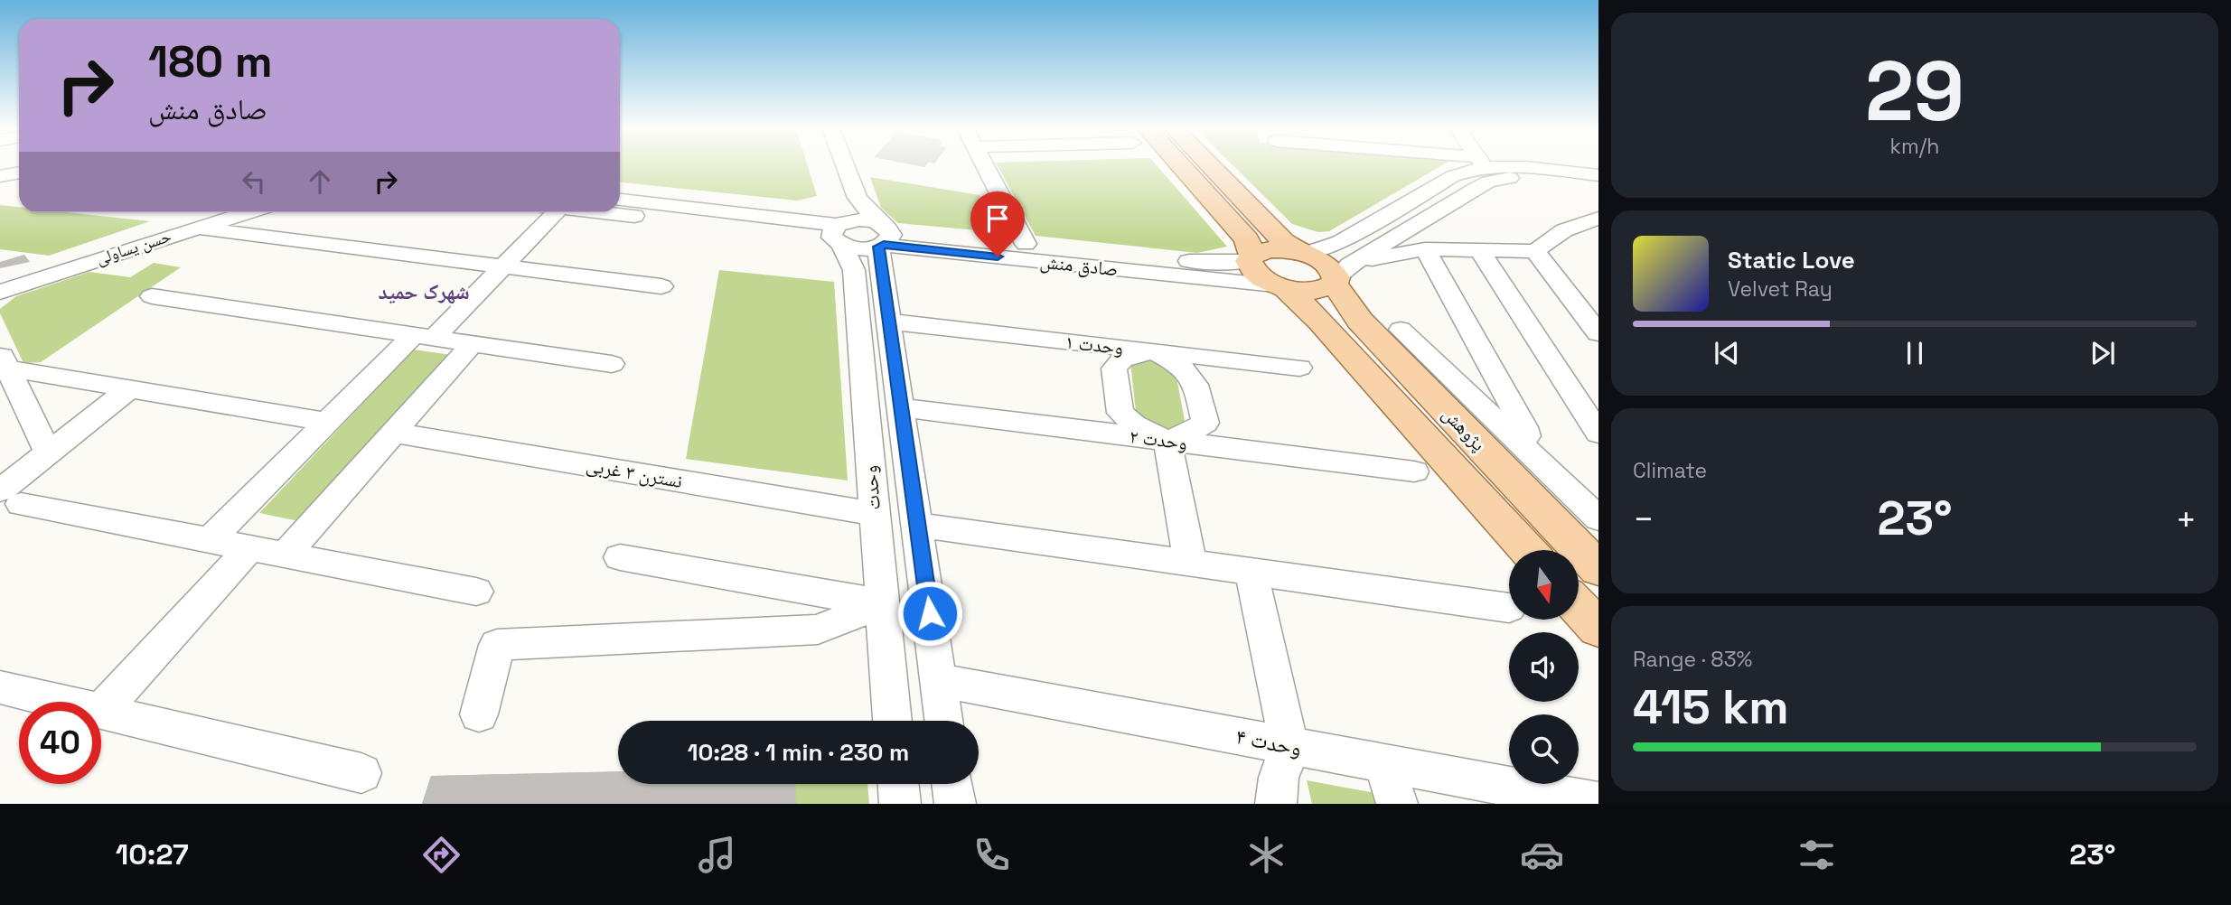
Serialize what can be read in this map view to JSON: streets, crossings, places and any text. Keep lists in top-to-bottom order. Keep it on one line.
{"streets":{"main road":["پژوهش"],"street":["حسن یساولی","صادق منش","وحدت ۱","وحدت ۲","نسترن ۳ غربی","وحدت","وحدت ۴"]},"crossings":[["صادق منش","پژوهش"],["صادق منش","وحدت"],["وحدت ۱","وحدت ۲"],["وحدت ۱","وحدت"],["وحدت ۲","وحدت"],["نسترن ۳ غربی","وحدت"],["وحدت","وحدت ۴"]],"districts":["شهرک حمید"],"north":"bottom","page":{"tile":[["29","km/h"],"Climate",["Range · 83%","415 km"]],"turn":["180 m","صادق منش"],"song":["Static Love","Velvet Ray"],"heat":["−","23°","+"],"limit":"40","trip":"10:28 · 1 min · 230 m","tabs":["10:27","23°"]}}
